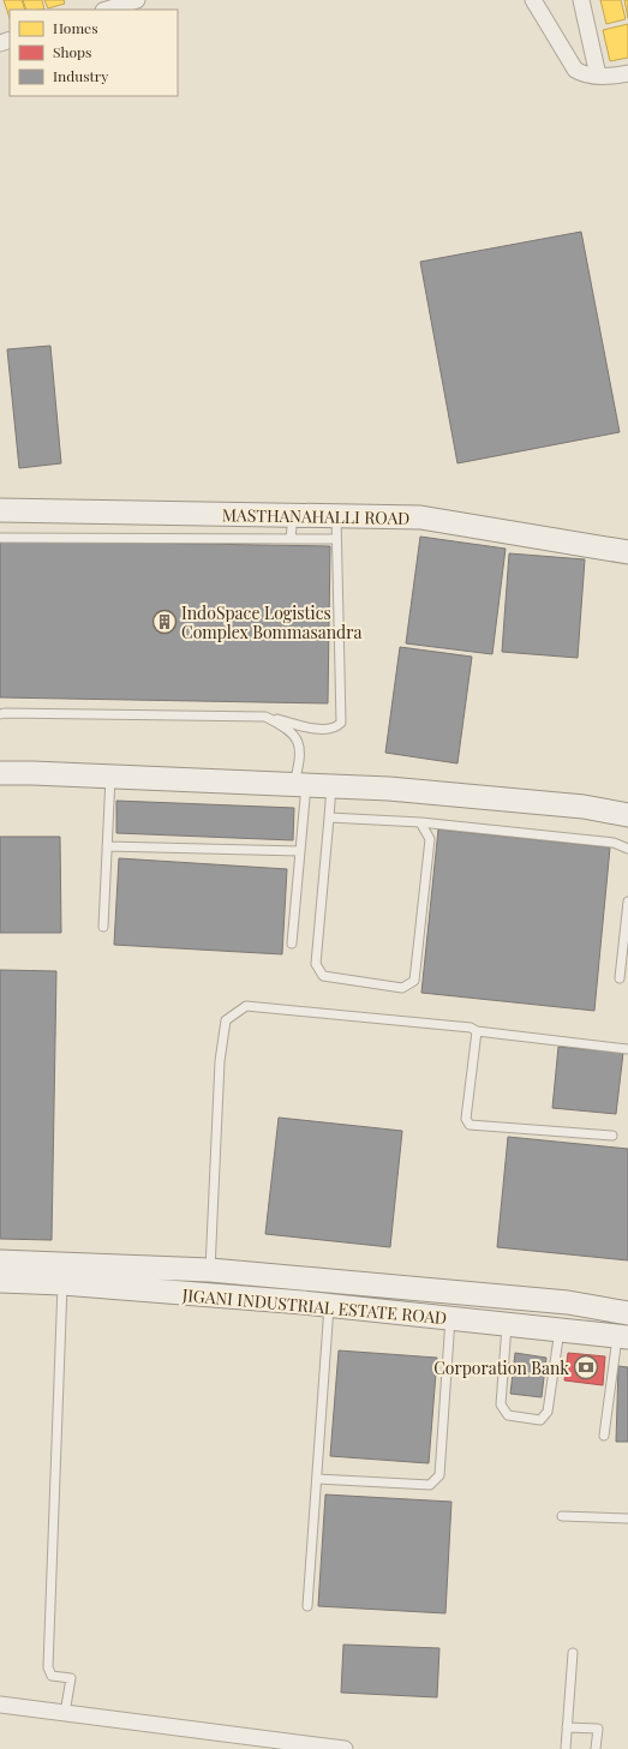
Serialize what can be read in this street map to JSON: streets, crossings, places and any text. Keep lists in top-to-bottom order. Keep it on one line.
{"streets":{"main road":["MASTHANAHALLI ROAD","JIGANI INDUSTRIAL ESTATE ROAD"]},"places":{"building":["IndoSpace Logistics Complex Bommasandra"],"bank":["Corporation Bank"]},"legend":["Homes","Shops","Industry"]}
